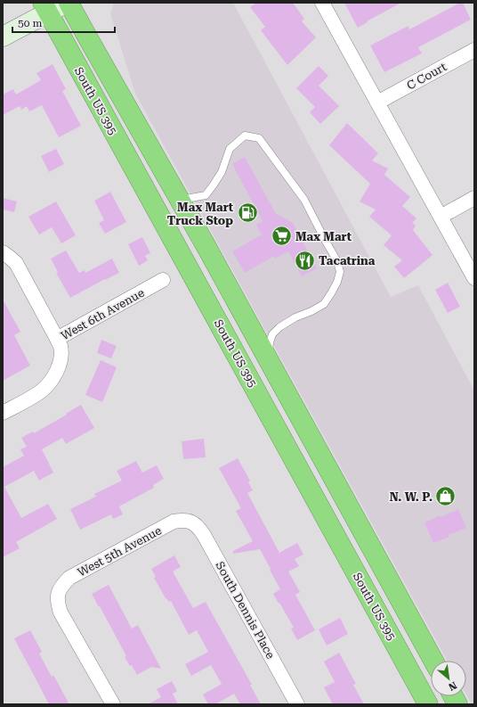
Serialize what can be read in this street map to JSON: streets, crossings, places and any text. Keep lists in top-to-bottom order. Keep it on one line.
{"streets":{"highway":["South US 395"],"street":["C Court","West 6th Avenue","West 5th Avenue","South Dennis Place"]},"crossings":[["West 5th Avenue","South Dennis Place"]],"places":{"fuel station":["Max Mart Truck Stop"],"supermarket":["Max Mart"],"restaurant":["Tacatrina"],"shop":["N. W. P."]},"scale_bar":"50 m","north":"bottom right"}
